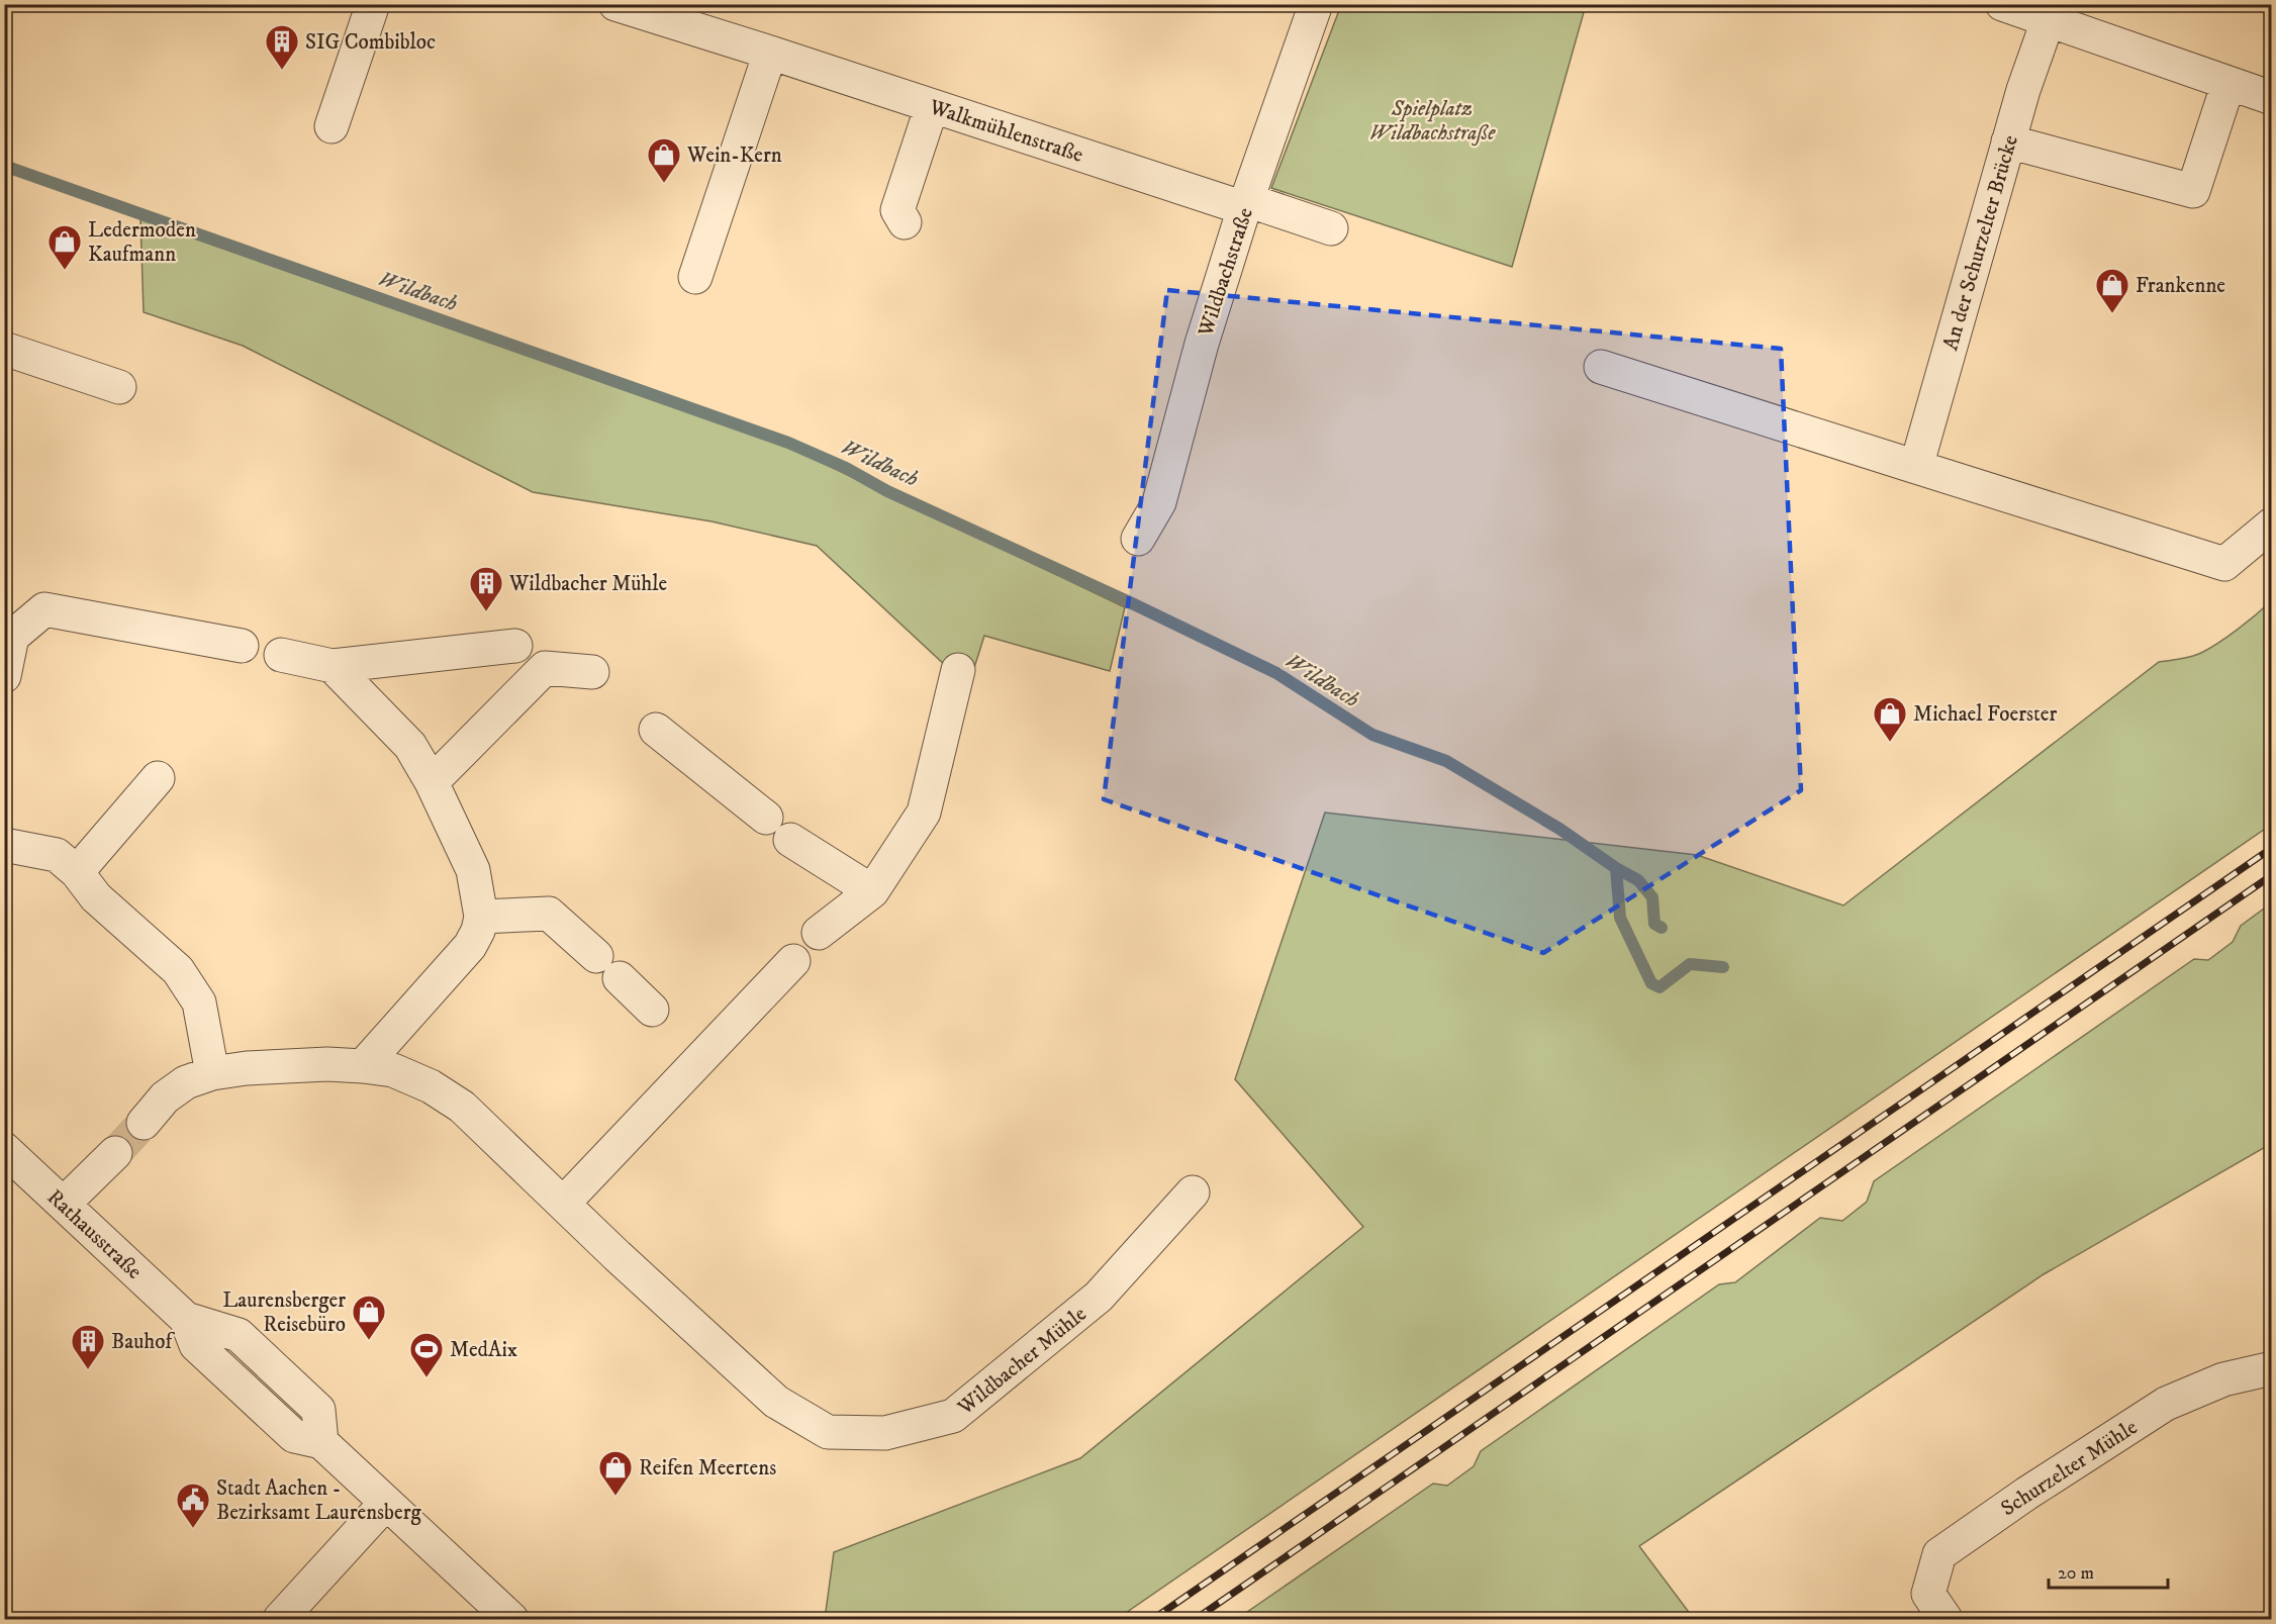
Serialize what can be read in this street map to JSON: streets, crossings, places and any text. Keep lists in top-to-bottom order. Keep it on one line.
{"streets":{"street":["Walkmühlenstraße","An der Schurzelter Brücke","Wildbachstraße","Rathausstraße","Wildbacher Mühle","Schurzelter Mühle"]},"crossings":[["Walkmühlenstraße","Wildbachstraße"]],"water":["Wildbach"],"parks":["Spielplatz Wildbachstraße"],"places":{"building":["SIG Combibloc","Wildbacher Mühle","Bauhof"],"shop":["Wein-Kern","Ledermoden Kaufmann","Frankenne","Michael Foerster","Laurensberger Reisebüro","Reifen Meertens"],"sports":["MedAix"],"public building":["Stadt Aachen - Bezirksamt Laurensberg"]},"scale_bar":"20 m"}
